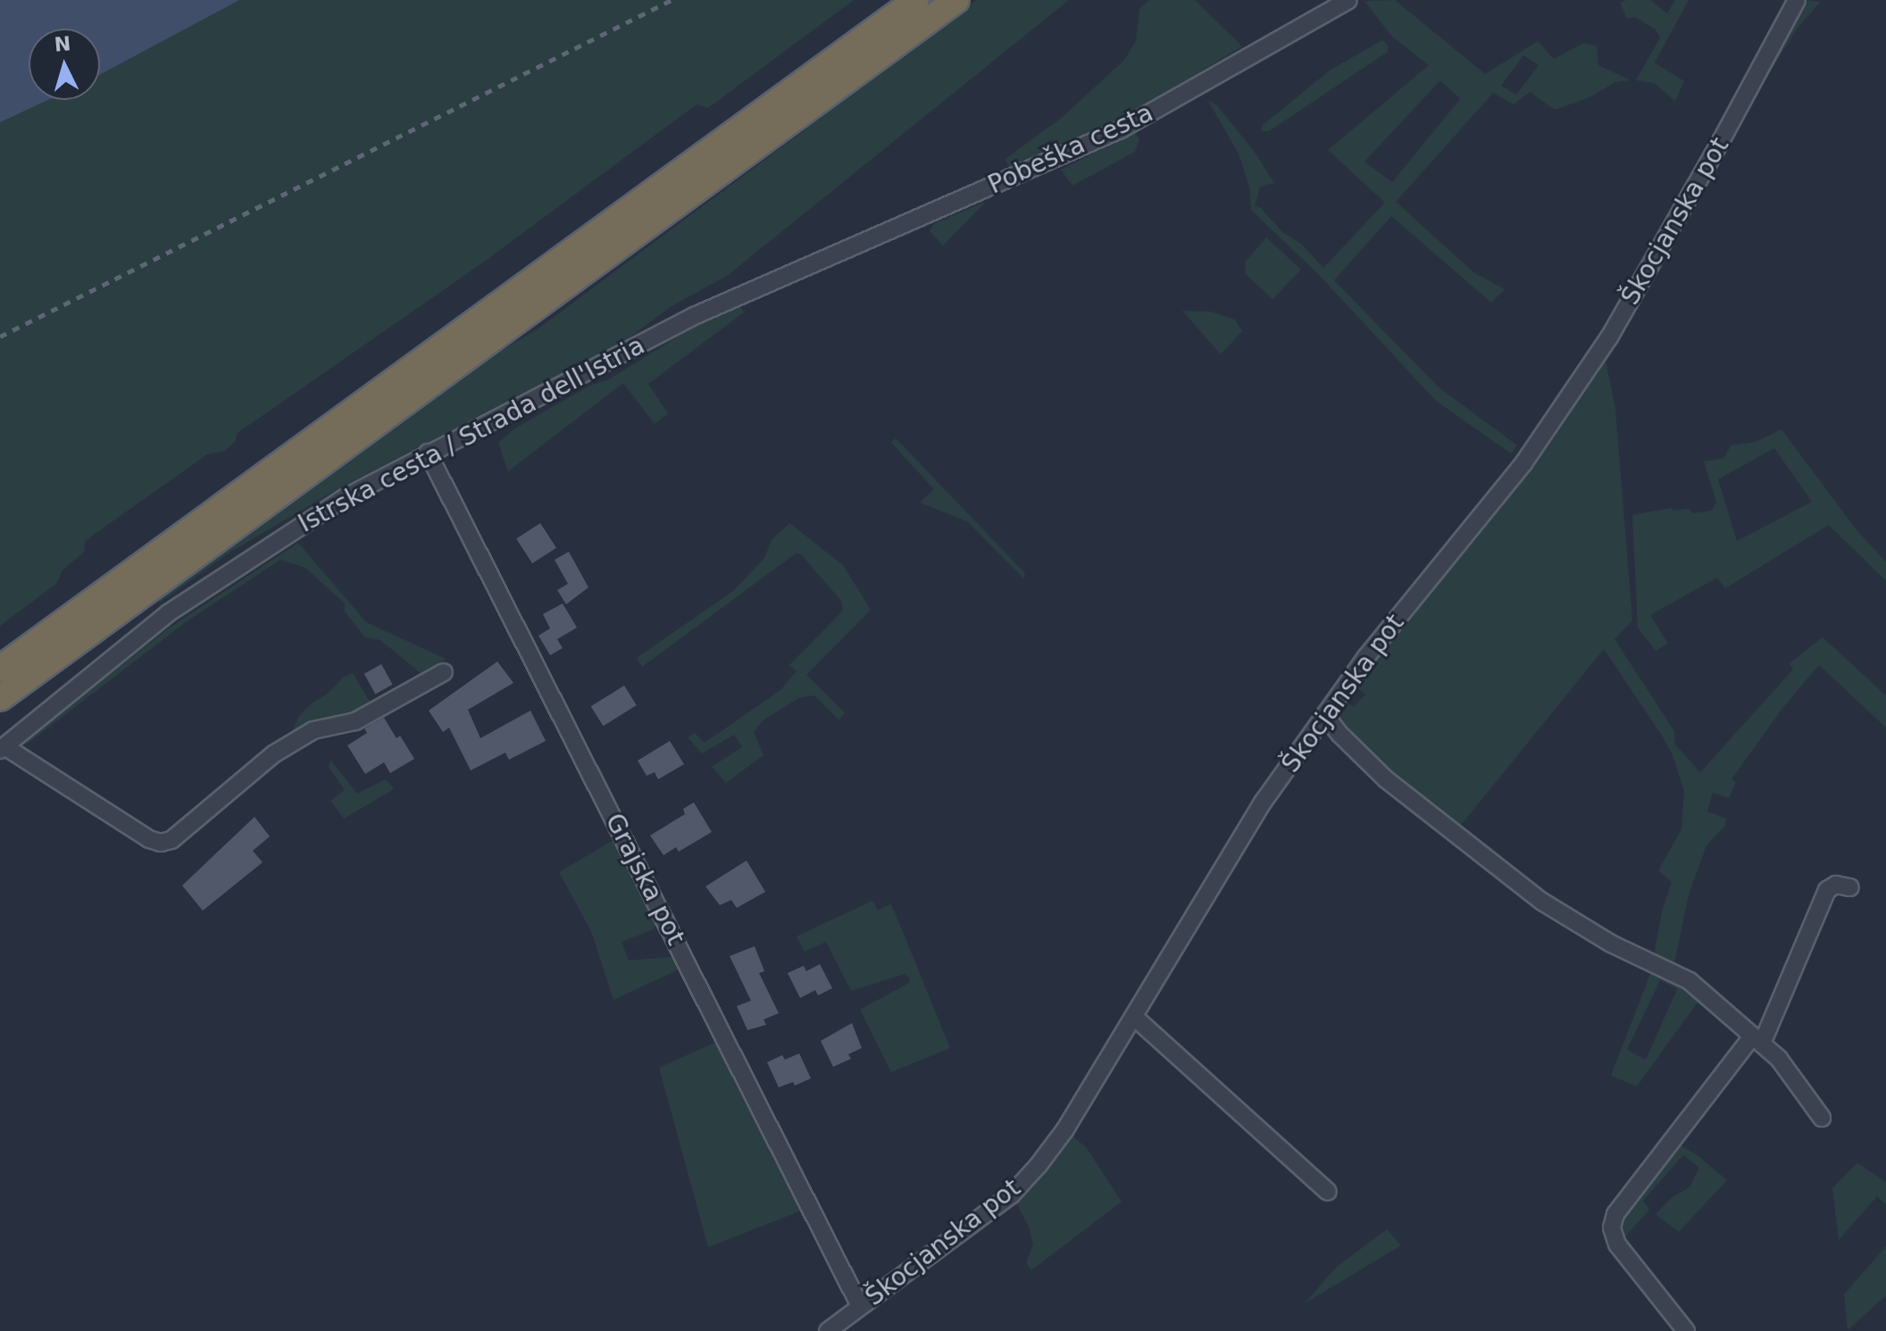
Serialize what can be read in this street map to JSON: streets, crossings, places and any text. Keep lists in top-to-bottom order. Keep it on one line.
{"streets":{"street":["Pobeška cesta","Škocjanska pot","Istrska cesta / Strada dell'Istria","Grajska pot"]},"crossings":[["Pobeška cesta","Istrska cesta / Strada dell'Istria"],["Škocjanska pot","Grajska pot"],["Istrska cesta / Strada dell'Istria","Grajska pot"]],"north":"top"}
